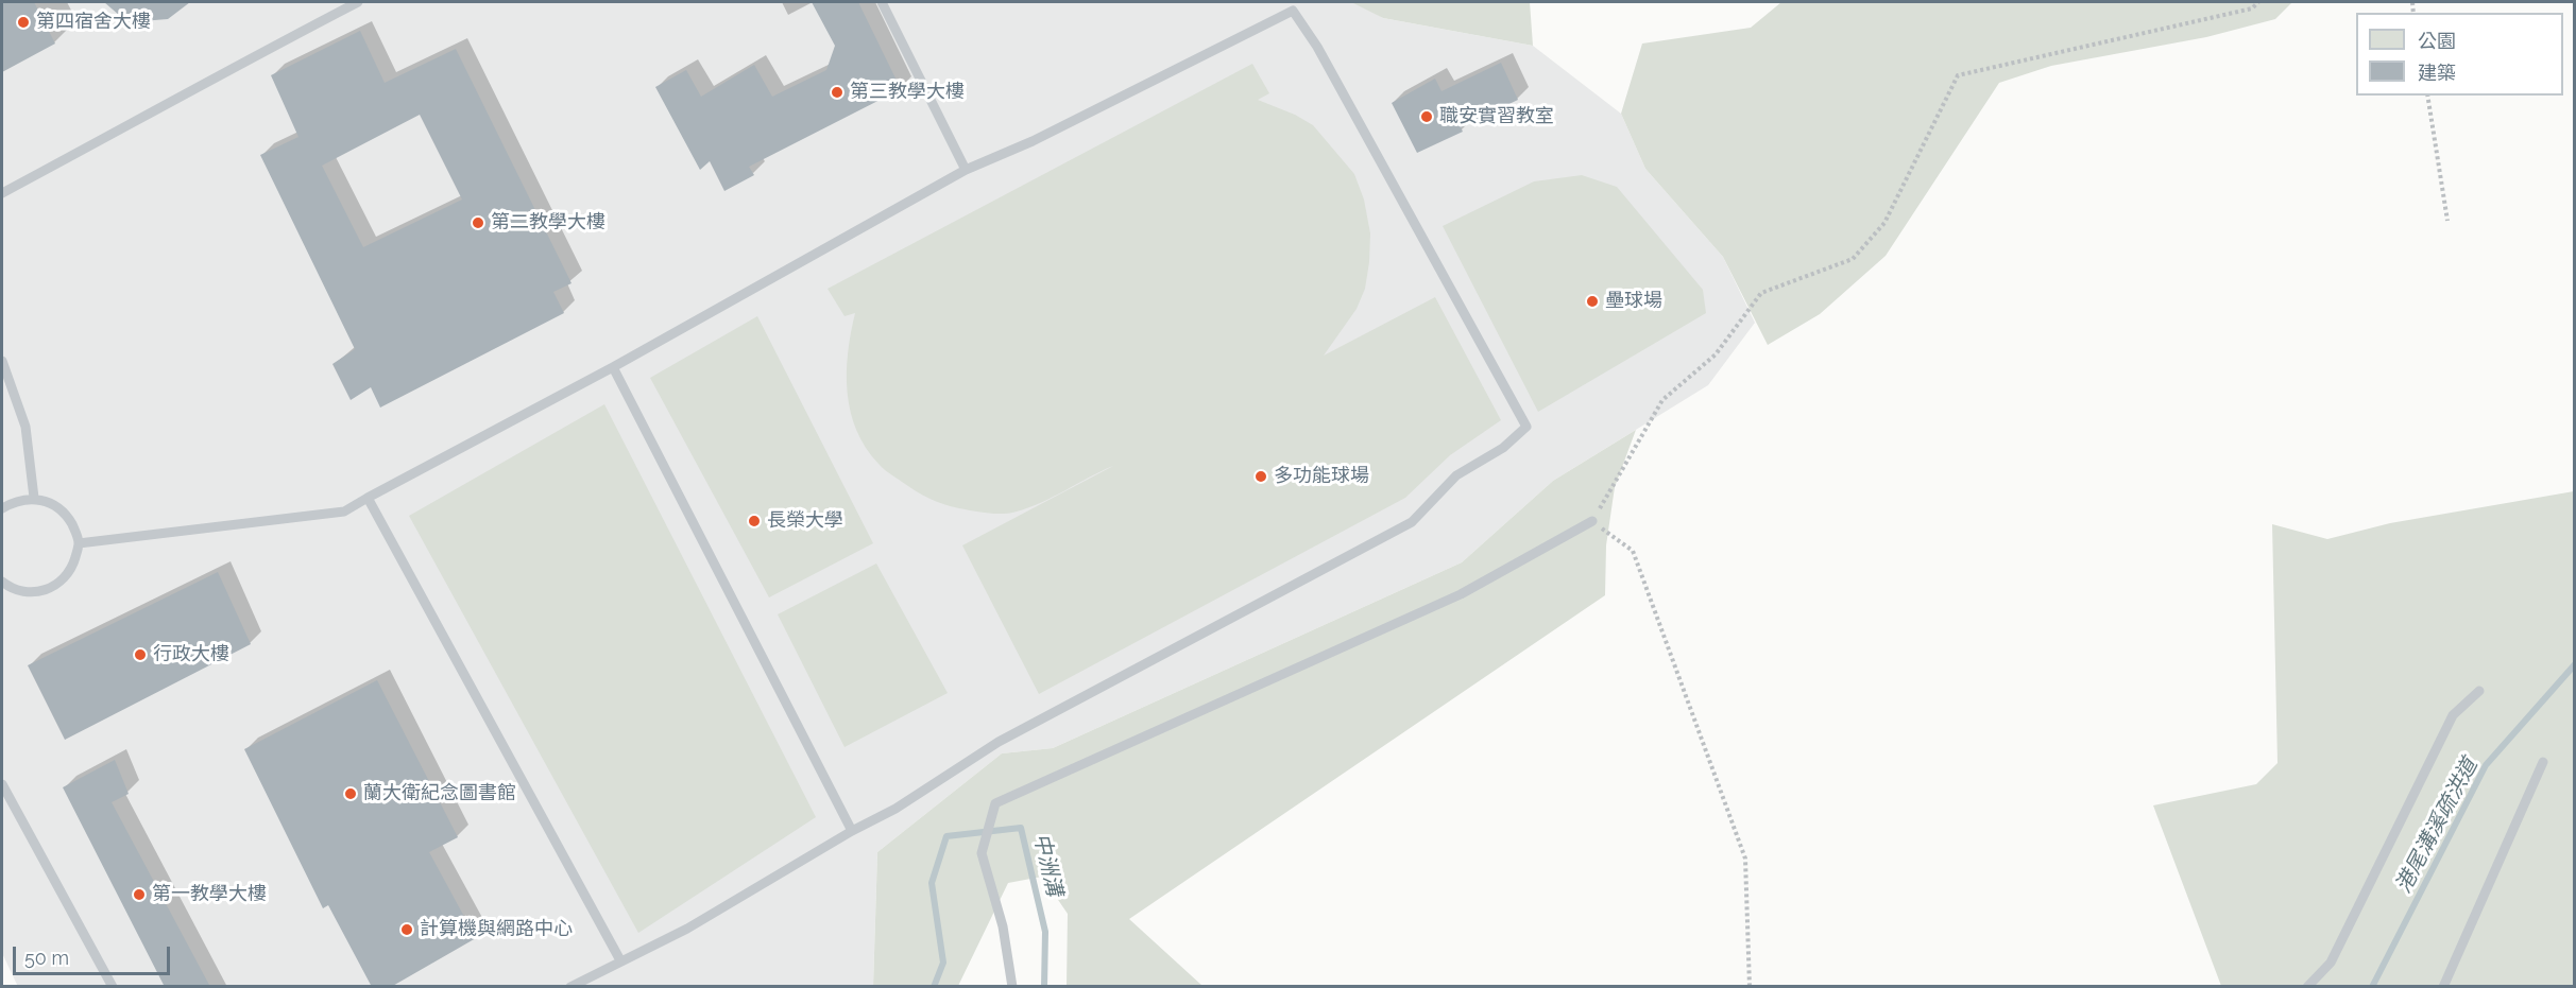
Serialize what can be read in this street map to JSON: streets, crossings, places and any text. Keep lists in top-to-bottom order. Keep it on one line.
{"water":["港尾溝溪疏洪道","中洲溝"],"places":["第四宿舍大樓","第三教學大樓","職安實習教室","第二教學大樓","壘球場","多功能球場","長榮大學","行政大樓","蘭大衛紀念圖書館","第一教學大樓","計算機與網路中心"],"legend":["公園","建築"],"scale_bar":"50 m"}
